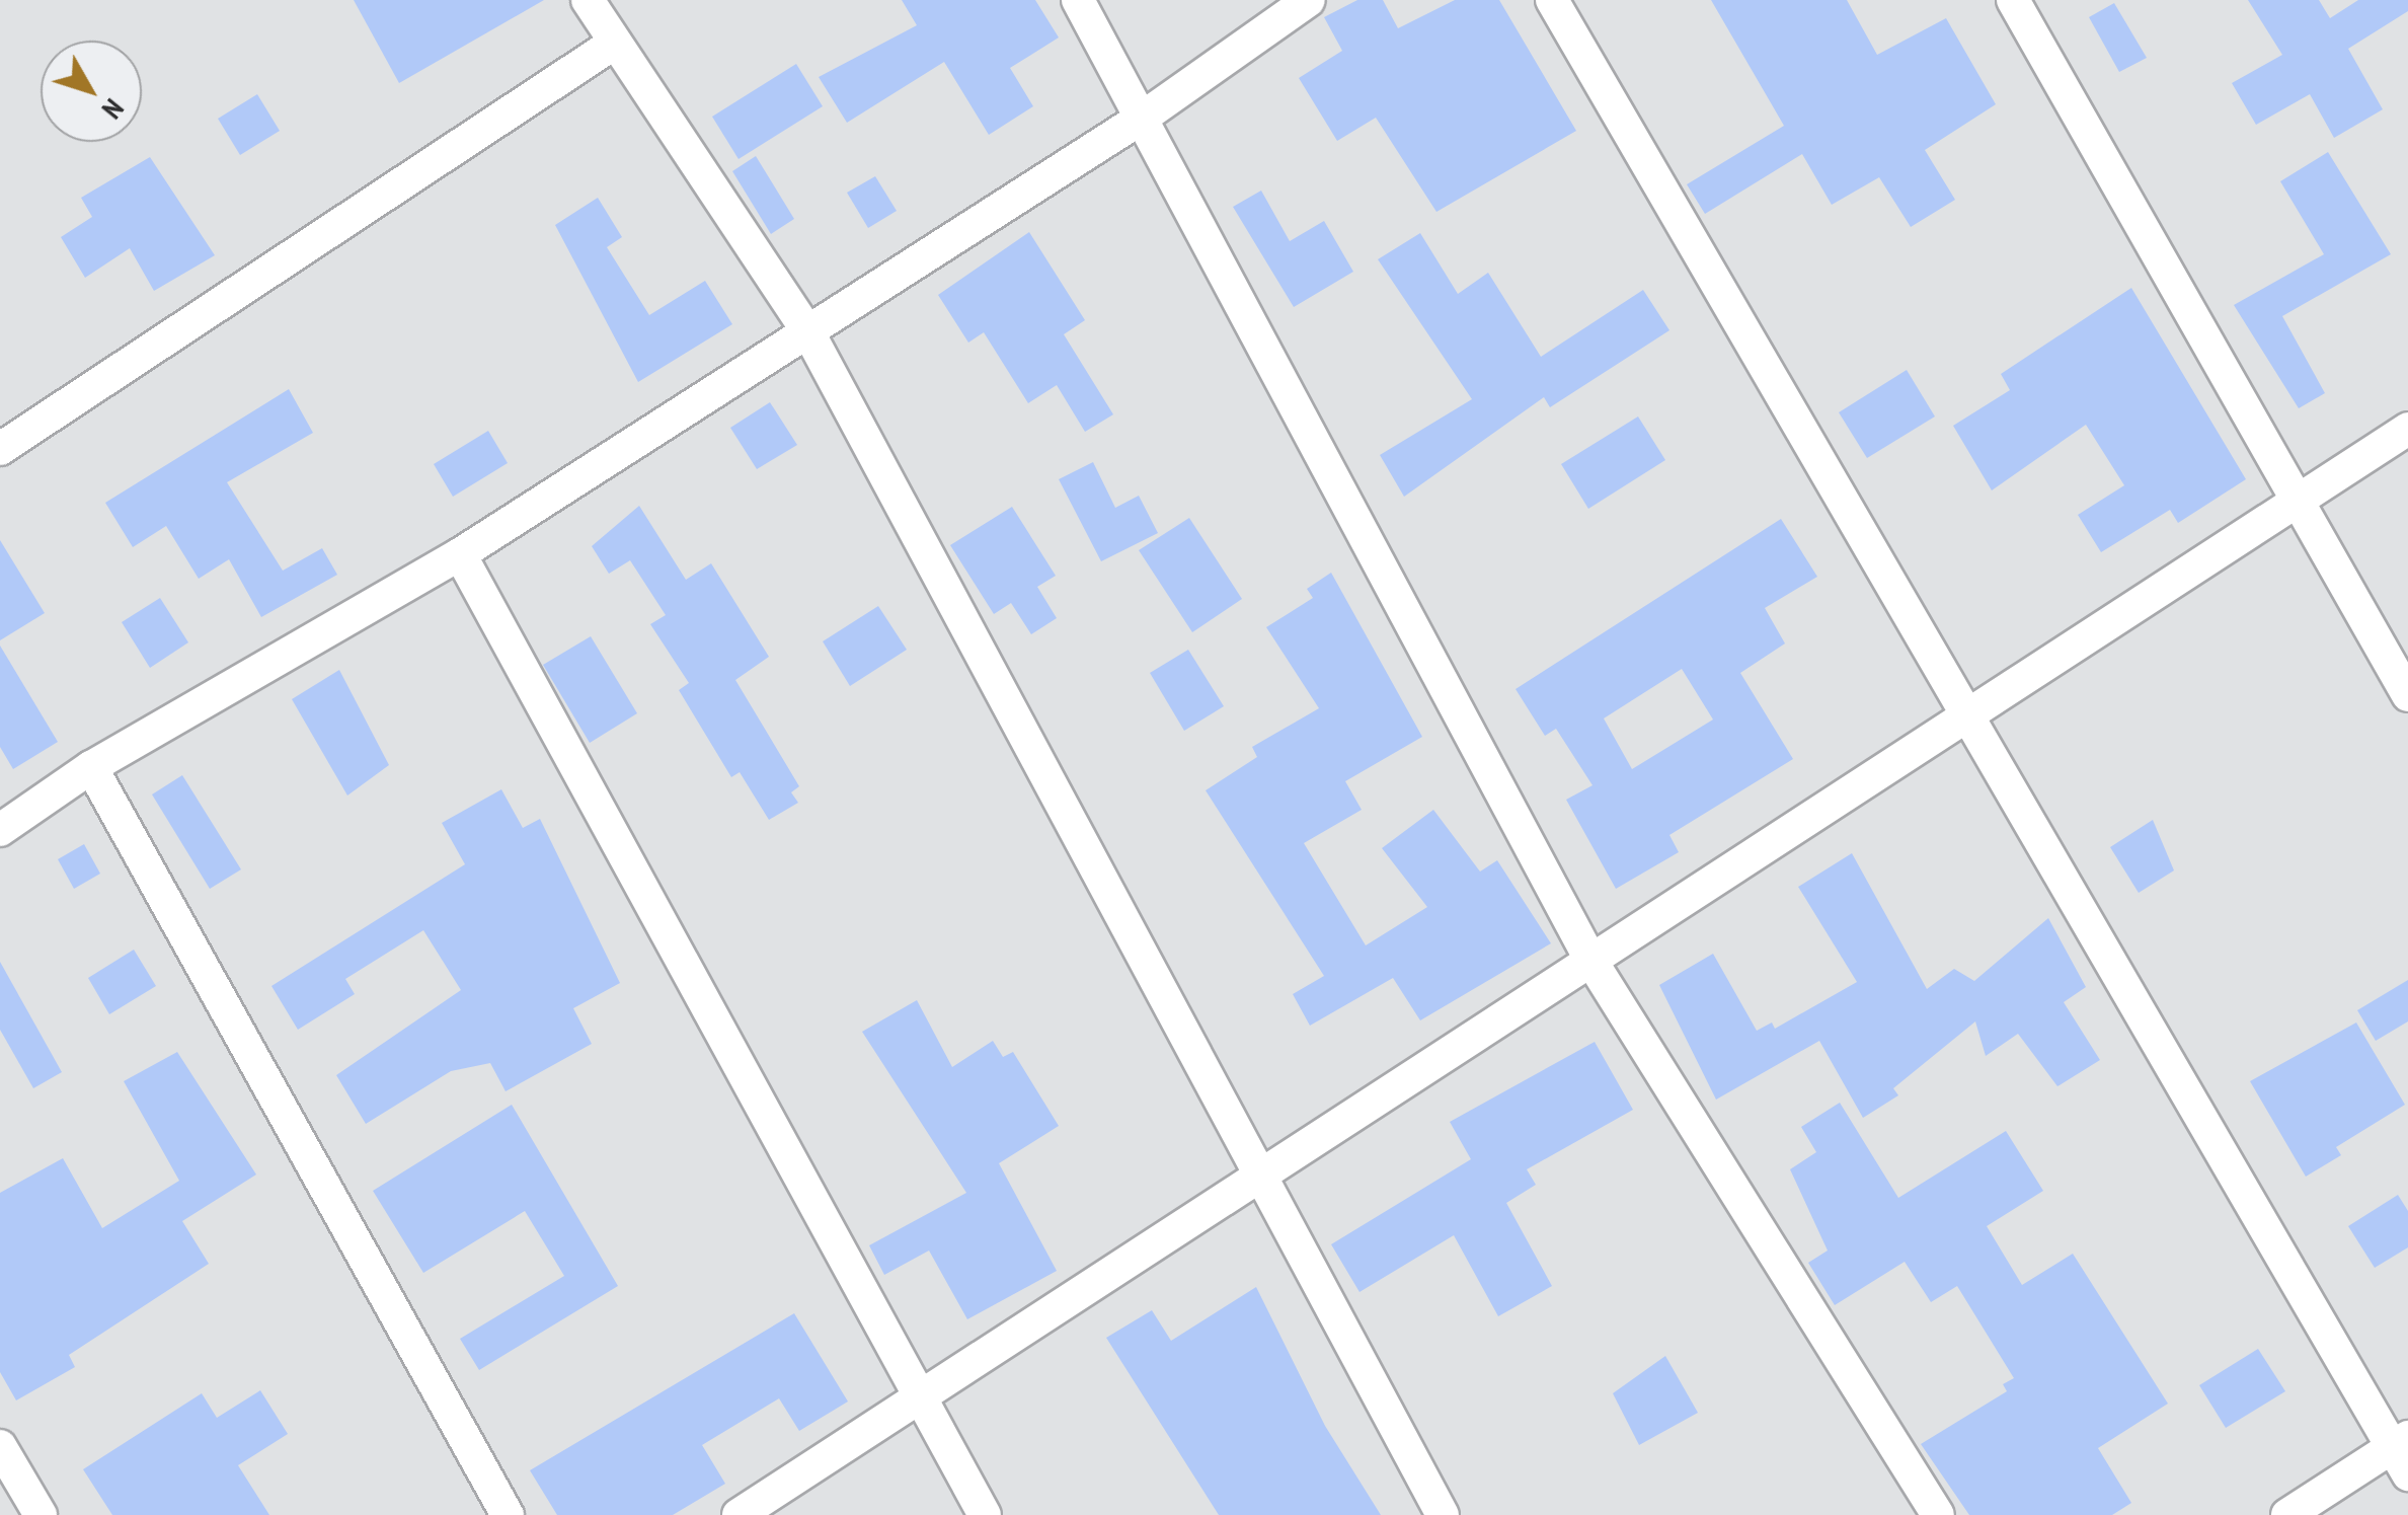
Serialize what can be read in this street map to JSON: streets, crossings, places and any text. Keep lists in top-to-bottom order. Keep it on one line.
{"north":"bottom right"}
